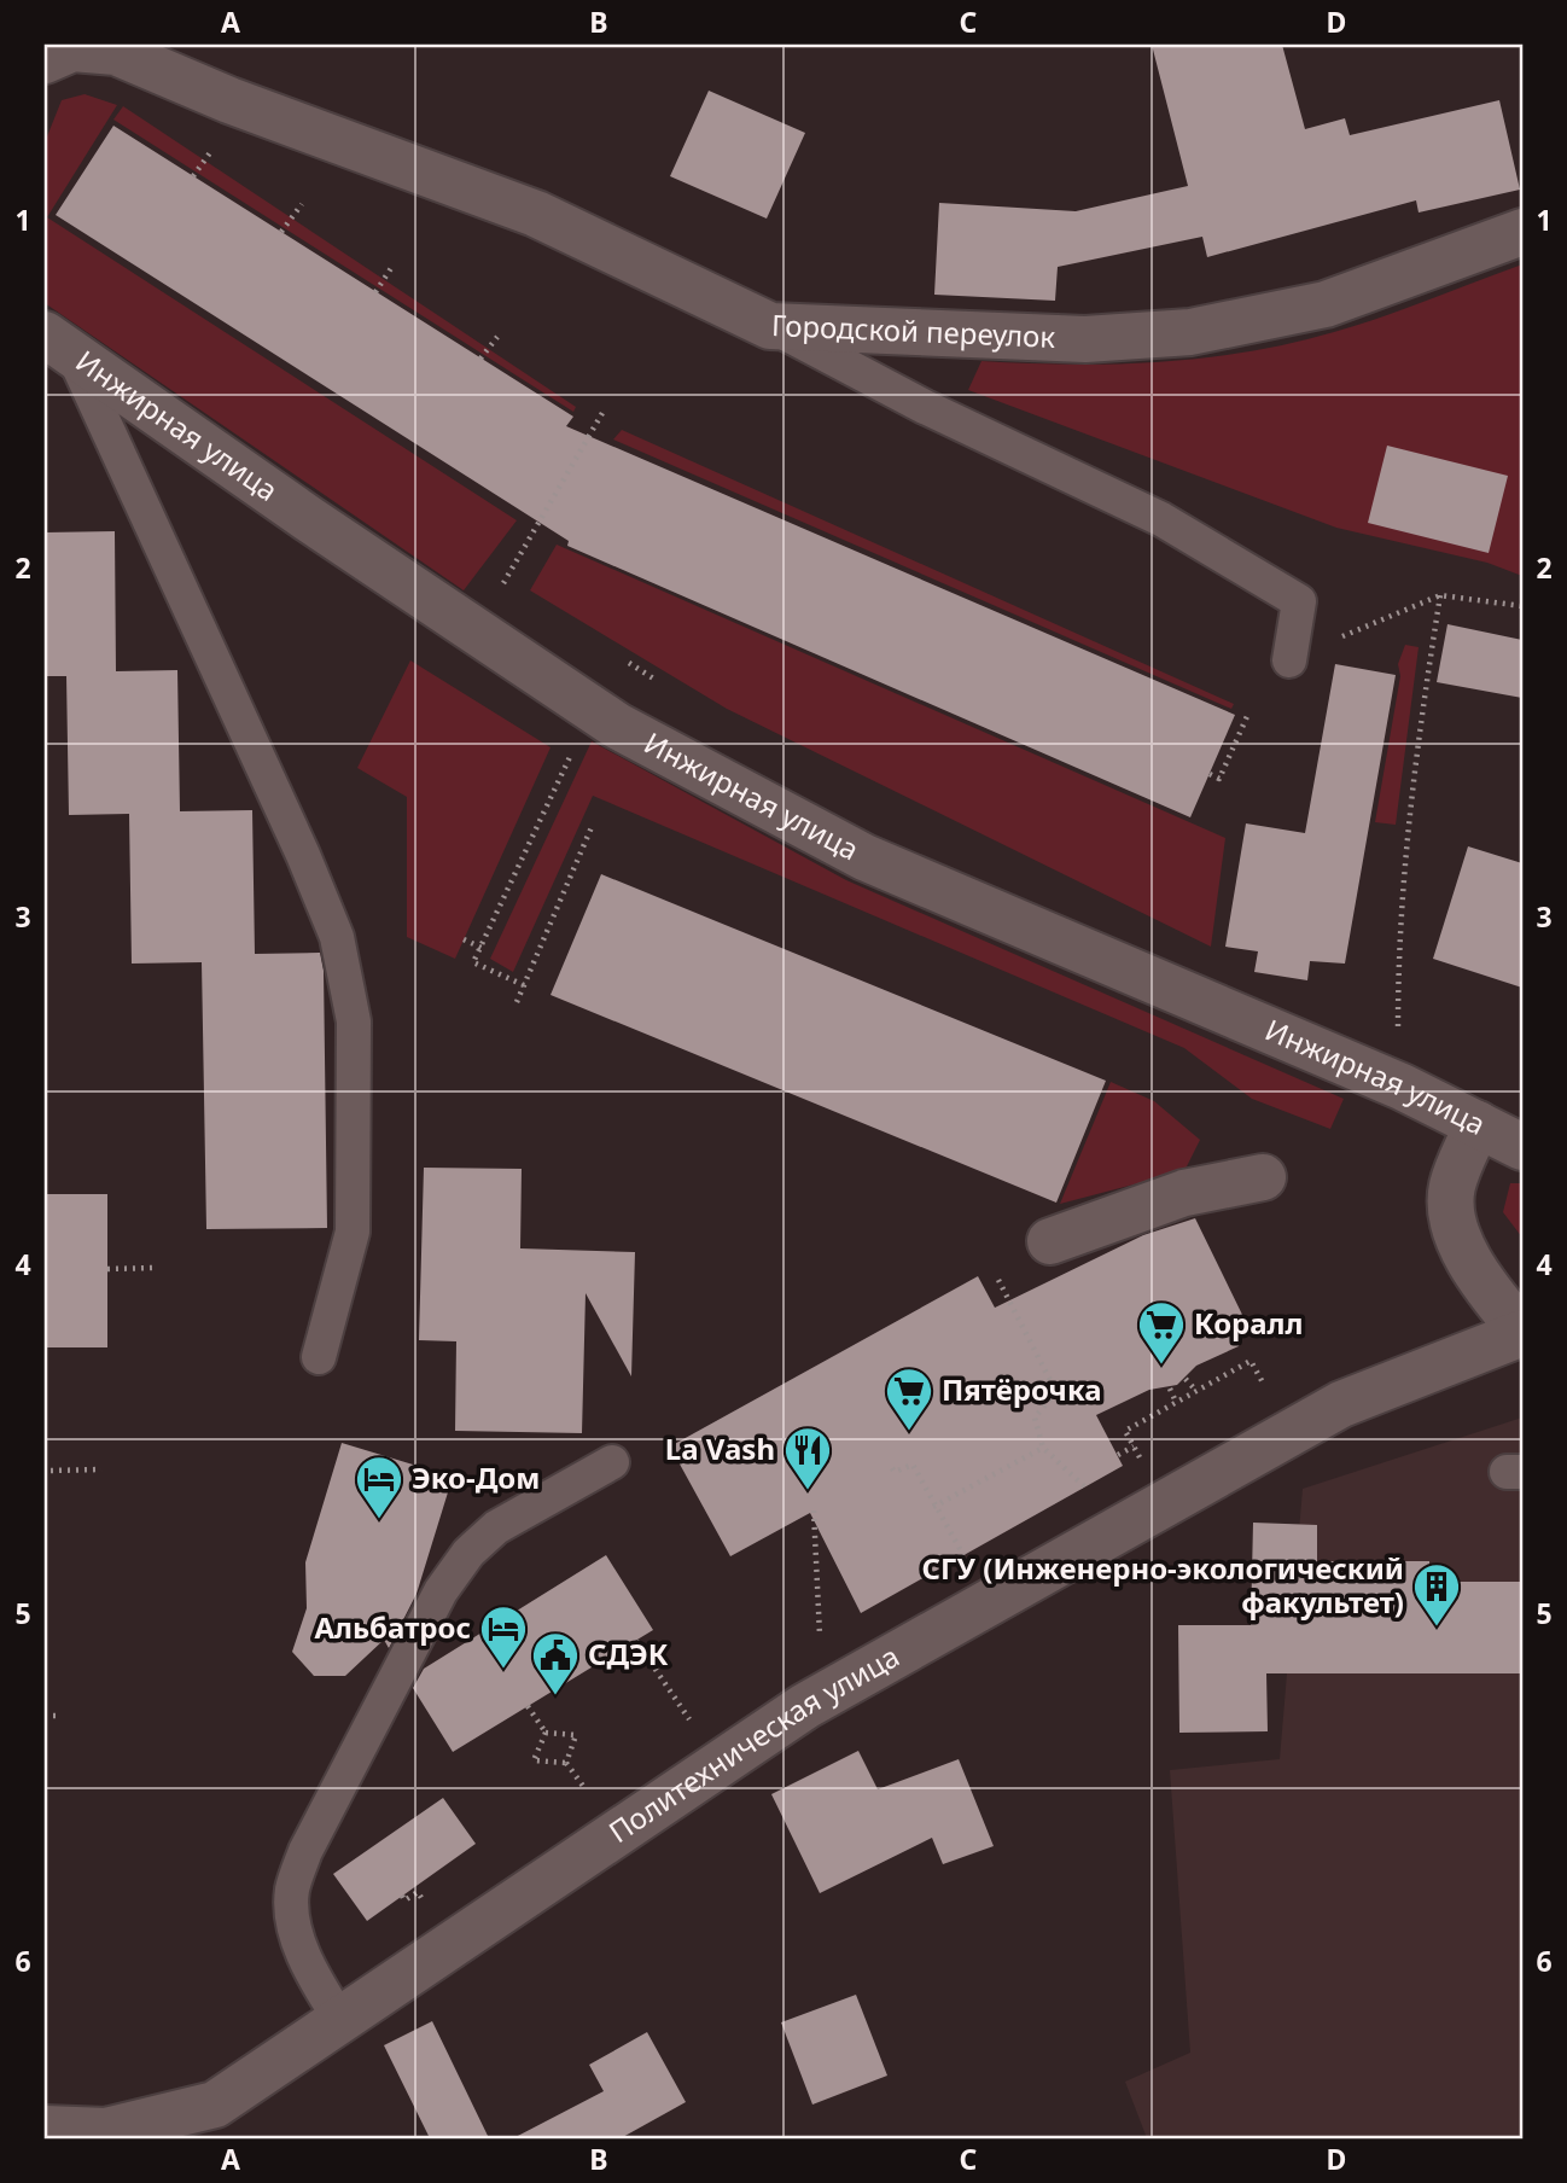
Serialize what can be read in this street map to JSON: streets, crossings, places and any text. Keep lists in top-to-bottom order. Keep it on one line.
{"streets":{"street":["Городской переулок","Инжирная улица","Политехническая улица"]},"places":{"supermarket":["Коралл","Пятёрочка"],"restaurant":["La Vash"],"hotel":["Эко-Дом","Альбатрос"],"building":["СГУ (Инженерно-экологический факультет)"],"public building":["СДЭК"]},"grid":{"columns":["A","B","C","D"],"rows":["1","2","3","4","5","6"]}}
